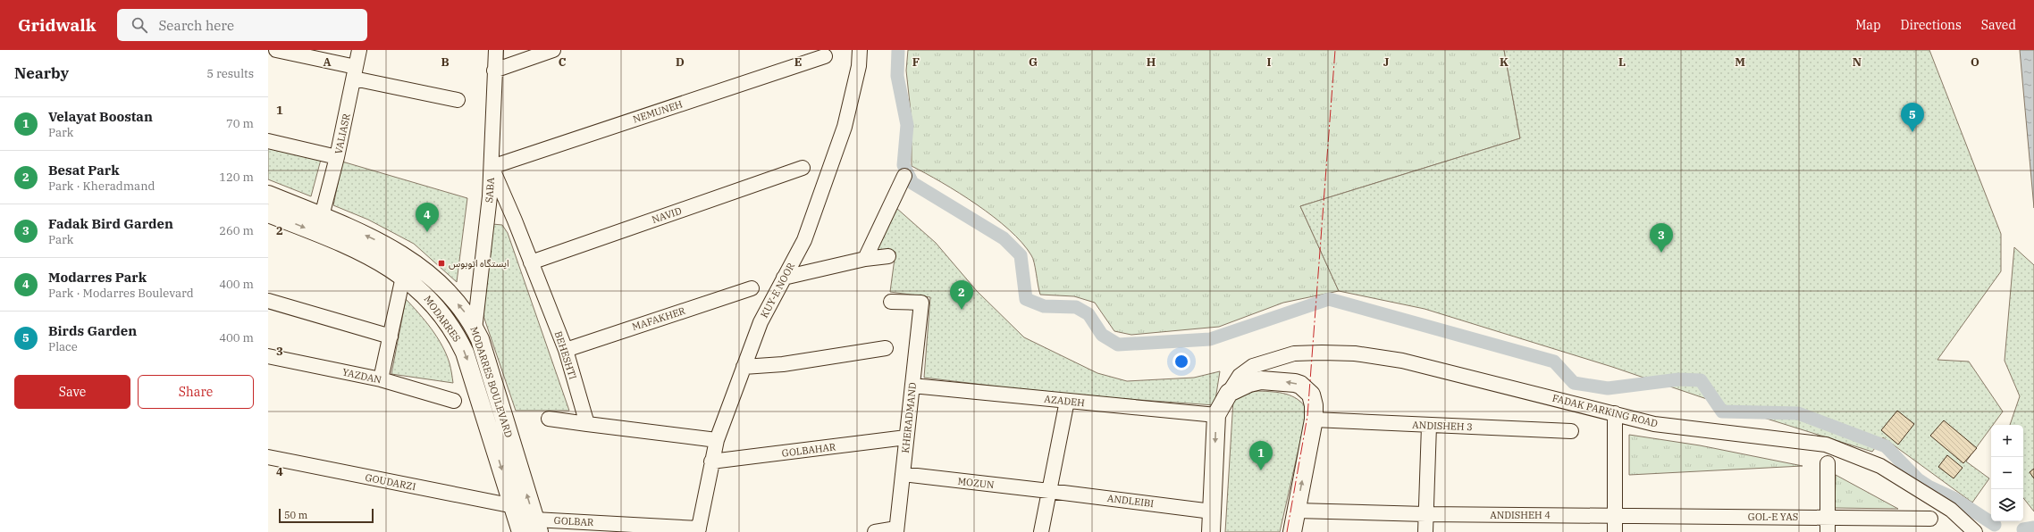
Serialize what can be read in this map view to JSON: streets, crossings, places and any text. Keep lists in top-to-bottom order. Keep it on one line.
{"streets":{"main road":["MODARRES","MODARRES BOULEVARD"],"street":["NEMUNEH","VALIASR","SABA","NAVID","KUY-E NOOR","MAFAKHER","BEHESHTI","YAZDAN","AZADEH","FADAK PARKING ROAD","KHERADMAND","ANDISHEH 3","GOLBAHAR","GOUDARZI","MOZUN","ANDLEIBI","ANDISHEH 4","GOL-E YAS","GOLBAR"]},"crossings":[["NEMUNEH","SABA"],["NEMUNEH","BEHESHTI"],["VALIASR","MODARRES BOULEVARD"],["SABA","BEHESHTI"],["SABA","MODARRES BOULEVARD"],["NAVID","BEHESHTI"],["KUY-E NOOR","GOLBAHAR"],["KUY-E NOOR","GOLBAR"],["MODARRES","MODARRES BOULEVARD"],["MODARRES","GOUDARZI"],["MAFAKHER","BEHESHTI"],["MODARRES BOULEVARD","GOLBAR"],["AZADEH","KHERADMAND"],["KHERADMAND","GOLBAHAR"],["KHERADMAND","MOZUN"],["MOZUN","ANDLEIBI"],["ANDISHEH 4","GOL-E YAS"]],"one_way":["MODARRES","MODARRES BOULEVARD"],"places":{"transit":["ایستگاه اتوبوس"]},"scale_bar":"50 m","page":{"header":"Gridwalk","search":"Search here","nav":["Map","Directions","Saved"],"heading":["Nearby","5 results"],"list":[{"mark":"1","name":"Velayat Boostan","note":"Park","value":"70 m"},{"mark":"2","name":"Besat Park","note":"Park · Kheradmand","value":"120 m"},{"mark":"3","name":"Fadak Bird Garden","note":"Park","value":"260 m"},{"mark":"4","name":"Modarres Park","note":"Park · Modarres Boulevard","value":"400 m"},{"mark":"5","name":"Birds Garden","note":"Place","value":"400 m"}],"pins":["5","4","3","2","1"],"buttons":["Save","Share"],"map_buttons":["+","−"],"scale":"50 m"},"grid":{"columns":["A","B","C","D","E","F","G","H","I","J","K","L","M","N","O"],"rows":["1","2","3","4"]}}
